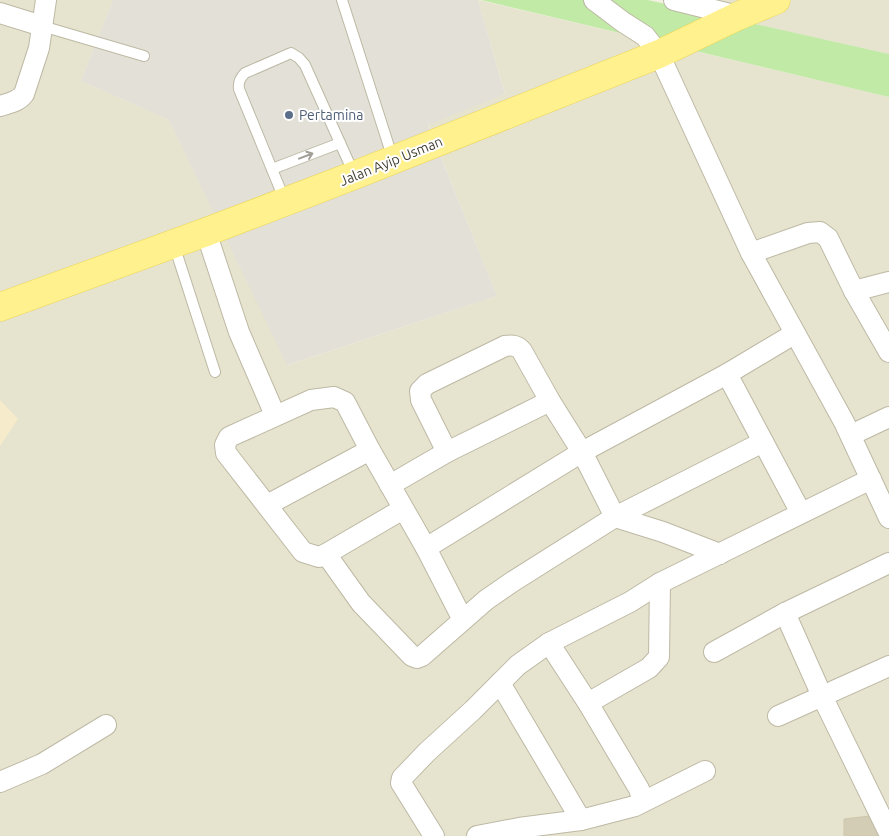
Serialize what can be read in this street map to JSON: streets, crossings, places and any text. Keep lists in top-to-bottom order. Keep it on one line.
{"streets":{"main road":["Jalan Ayip Usman"]},"places":["Pertamina"]}
